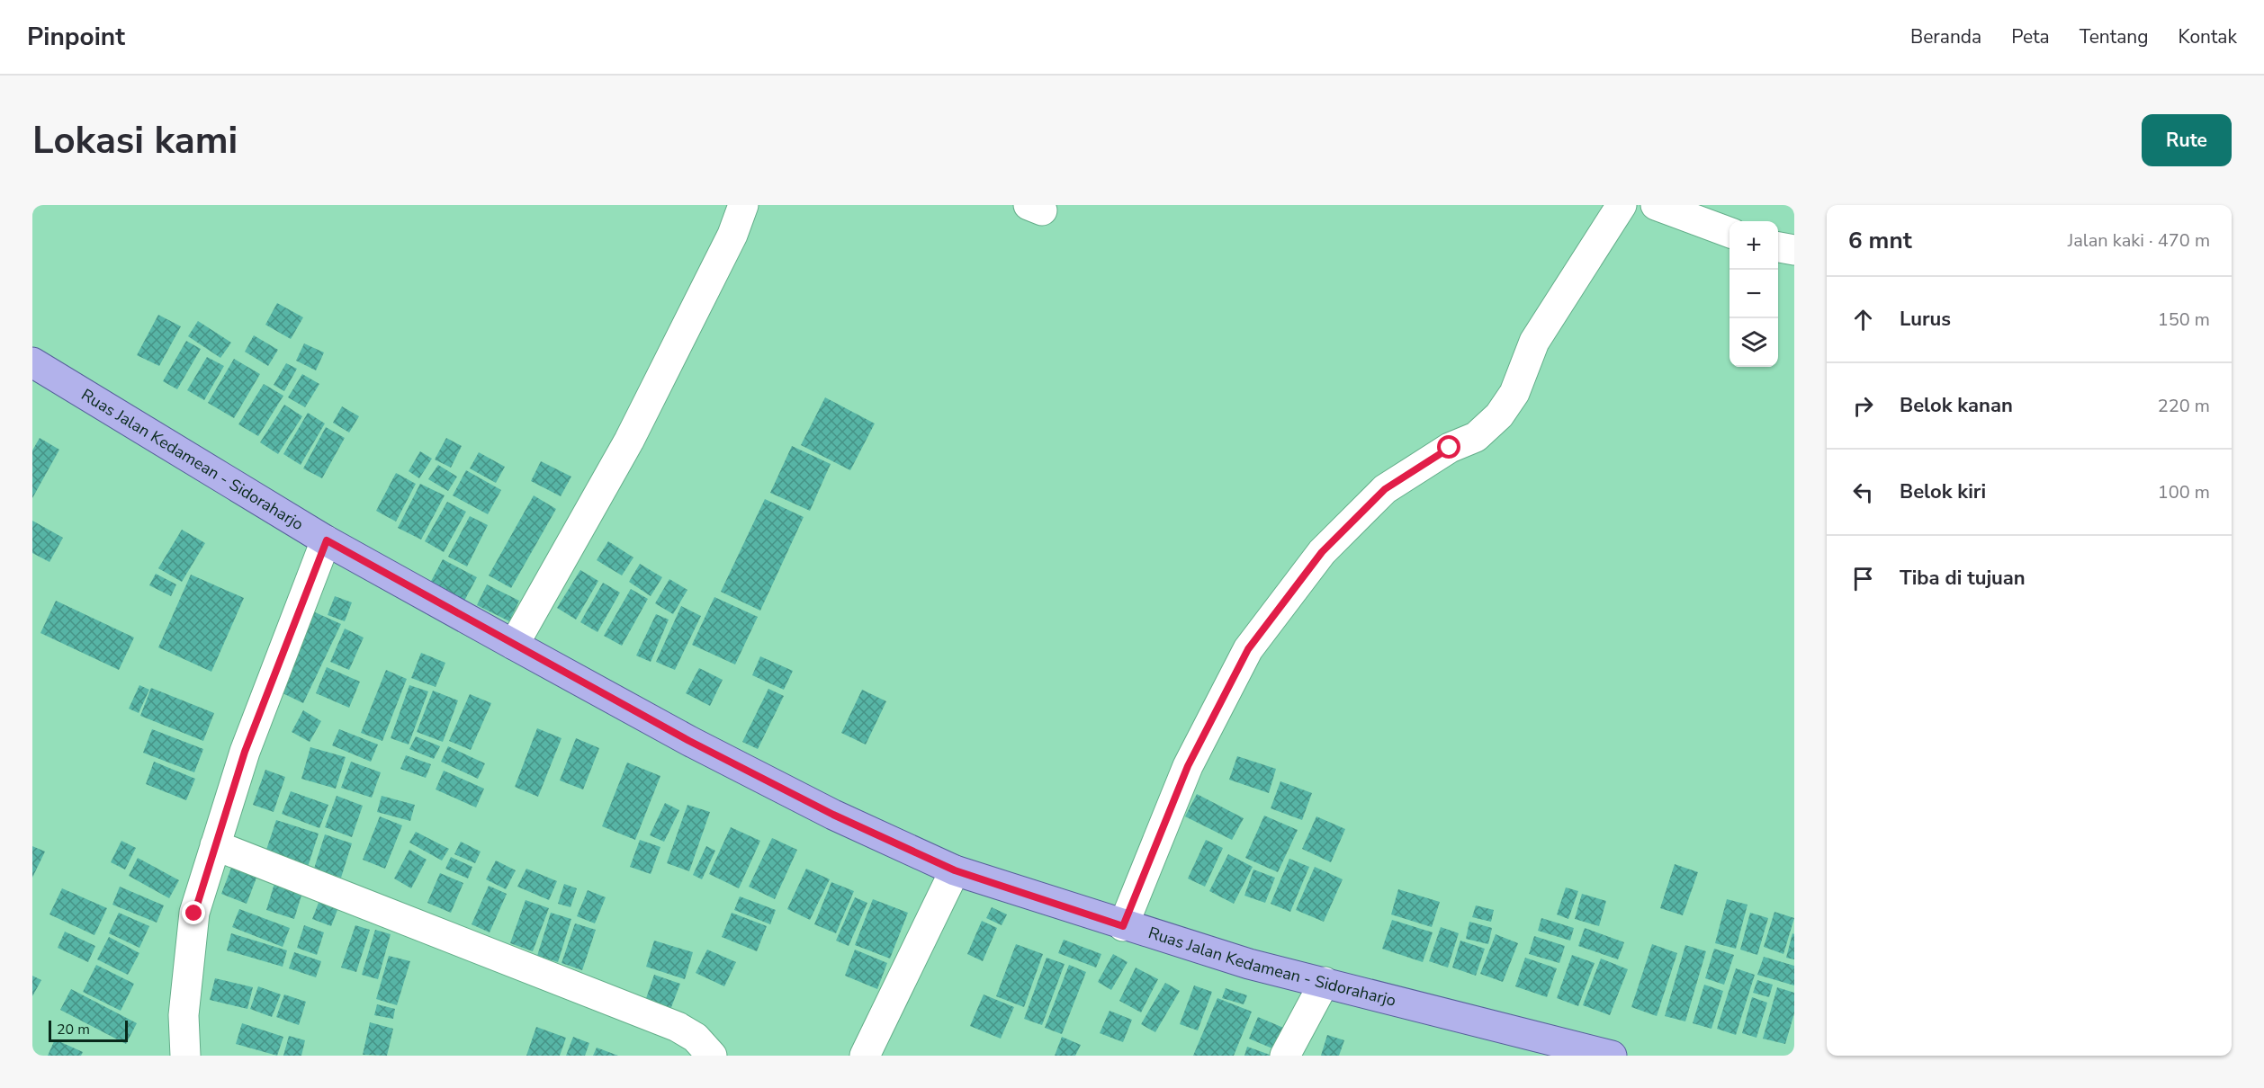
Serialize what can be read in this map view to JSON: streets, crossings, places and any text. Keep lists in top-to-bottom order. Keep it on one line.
{"streets":{"main road":["Ruas Jalan Kedamean - Sidoraharjo"]},"scale_bar":"20 m","page":{"header":"Pinpoint","nav":["Beranda","Peta","Tentang","Kontak"],"buttons":"Rute","title":"Lokasi kami","heading":["6 mnt","Jalan kaki · 470 m"],"map_buttons":["+","−"],"list":[["Lurus","150 m"],["Belok kanan","220 m"],["Belok kiri","100 m"],"Tiba di tujuan"],"scale":"20 m"}}
